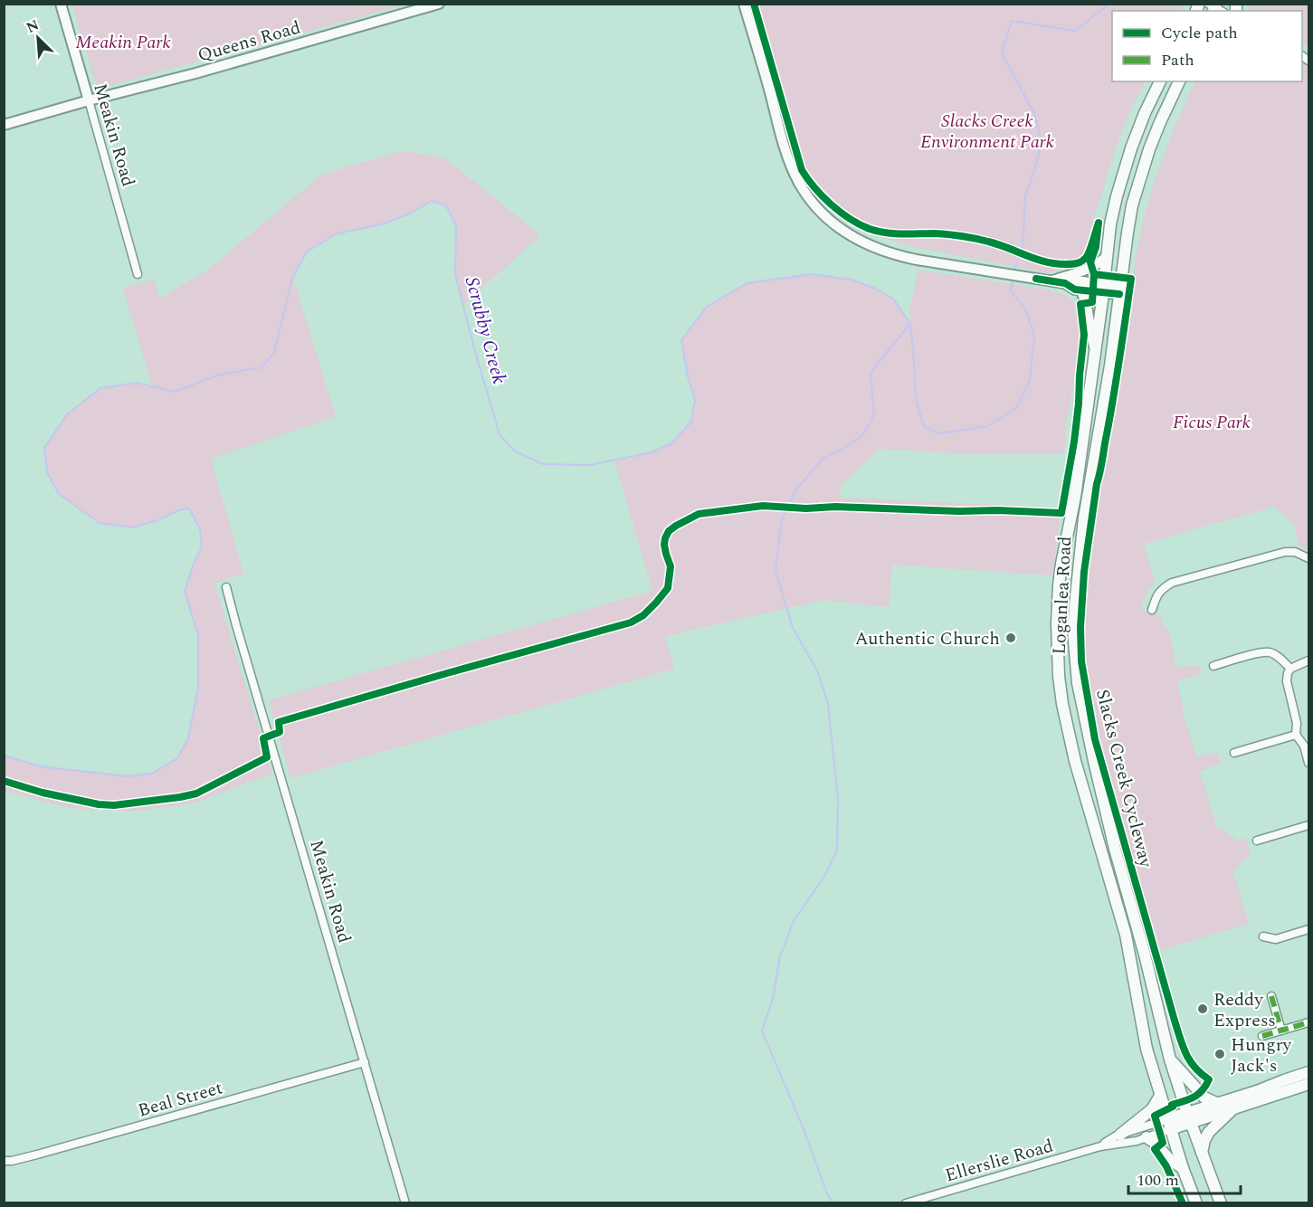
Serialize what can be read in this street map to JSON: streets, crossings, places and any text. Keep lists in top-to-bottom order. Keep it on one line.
{"streets":{"main road":["Loganlea Road"],"street":["Queens Road","Meakin Road","Beal Street","Ellerslie Road"],"cycle path":["Slacks Creek Cycleway"]},"crossings":[["Queens Road","Meakin Road"],["Meakin Road","Beal Street"],["Loganlea Road","Ellerslie Road"]],"water":["Scrubby Creek"],"parks":["Meakin Park","Slacks Creek Environment Park","Ficus Park"],"places":["Authentic Church","Reddy Express","Hungry Jack's"],"legend":["Cycle path","Path"],"scale_bar":"100 m","north":"top left"}
